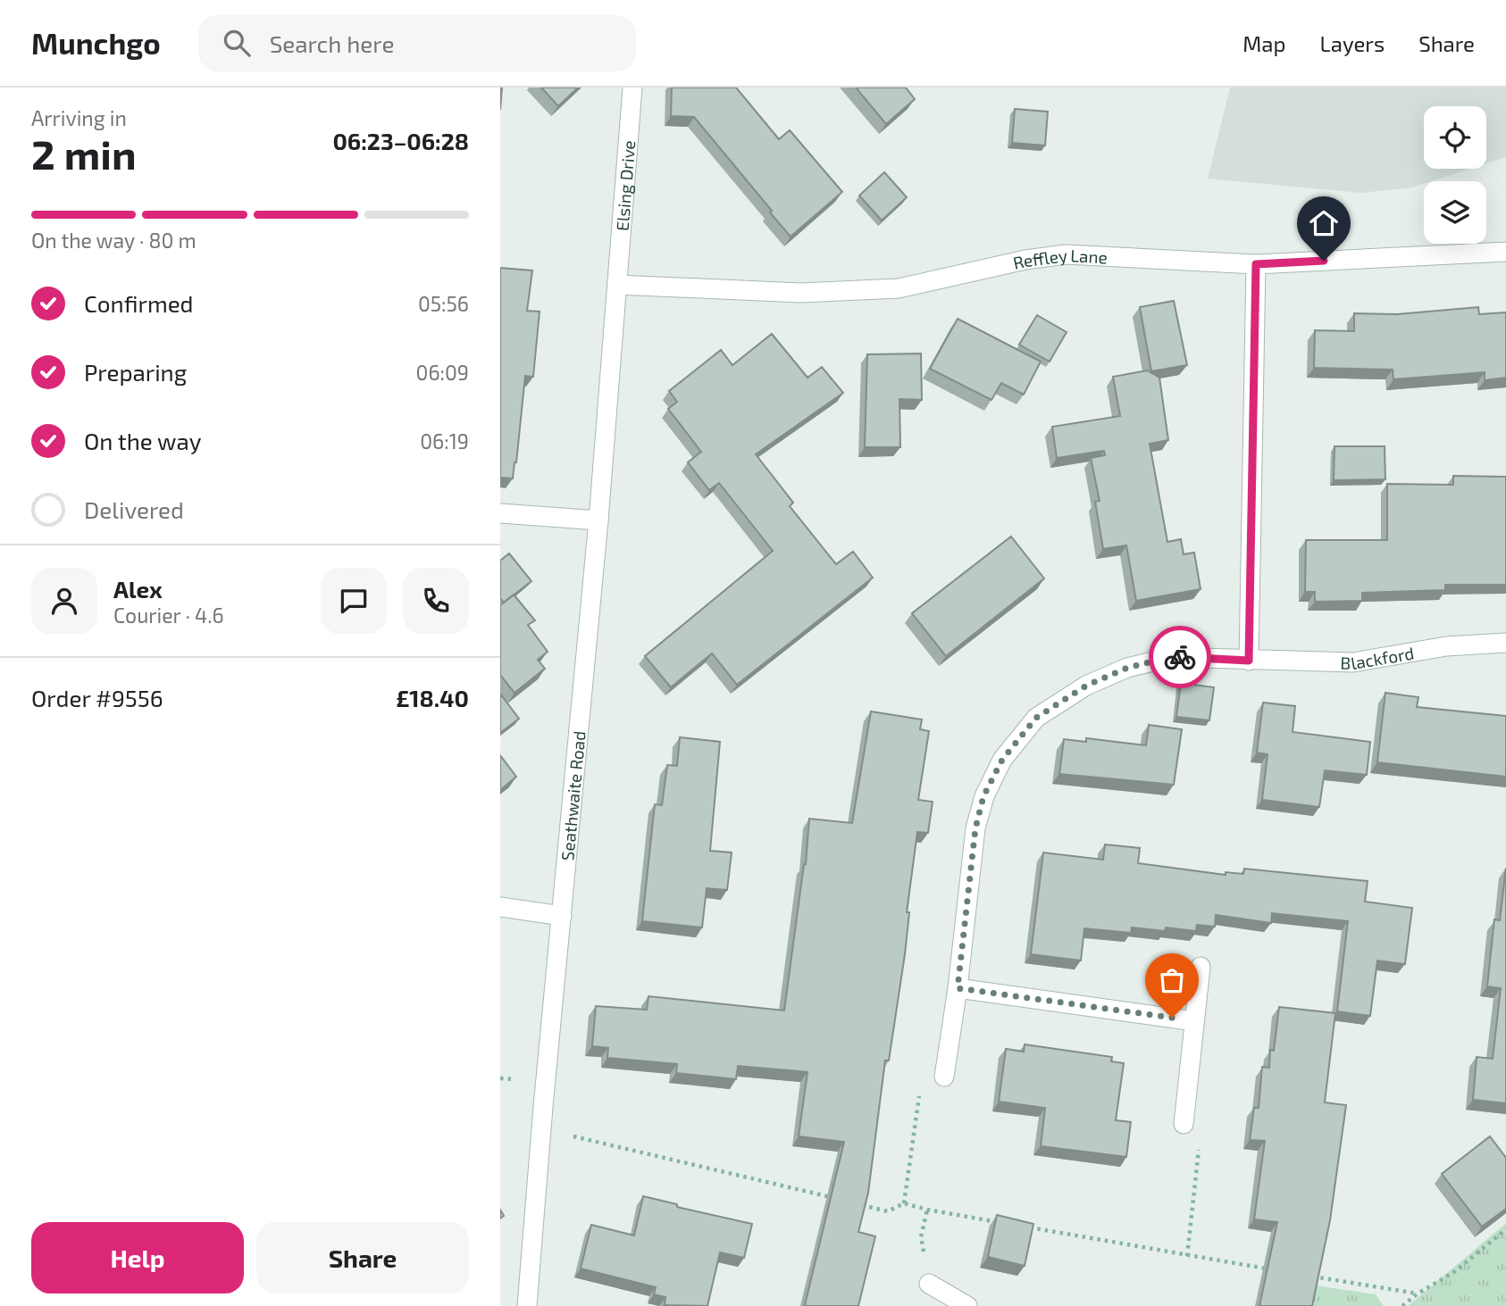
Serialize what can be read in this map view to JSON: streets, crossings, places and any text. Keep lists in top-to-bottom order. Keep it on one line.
{"streets":{"street":["Elsing Drive","Reffley Lane","Blackford","Seathwaite Road"]},"crossings":[["Elsing Drive","Reffley Lane"],["Elsing Drive","Seathwaite Road"],["Reffley Lane","Seathwaite Road"]],"page":{"header":"Munchgo","search":"Search here","nav":["Map","Layers","Share"],"heading":["2 min","Arriving in","06:23–06:28"],"panel":["Alex","Courier · 4.6","Order #9556","£18.40"],"bar":"On the way · 80 m","list":[["Confirmed","05:56"],["Preparing","06:09"],["On the way","06:19"],"Delivered"],"buttons":["Help","Share"]}}
